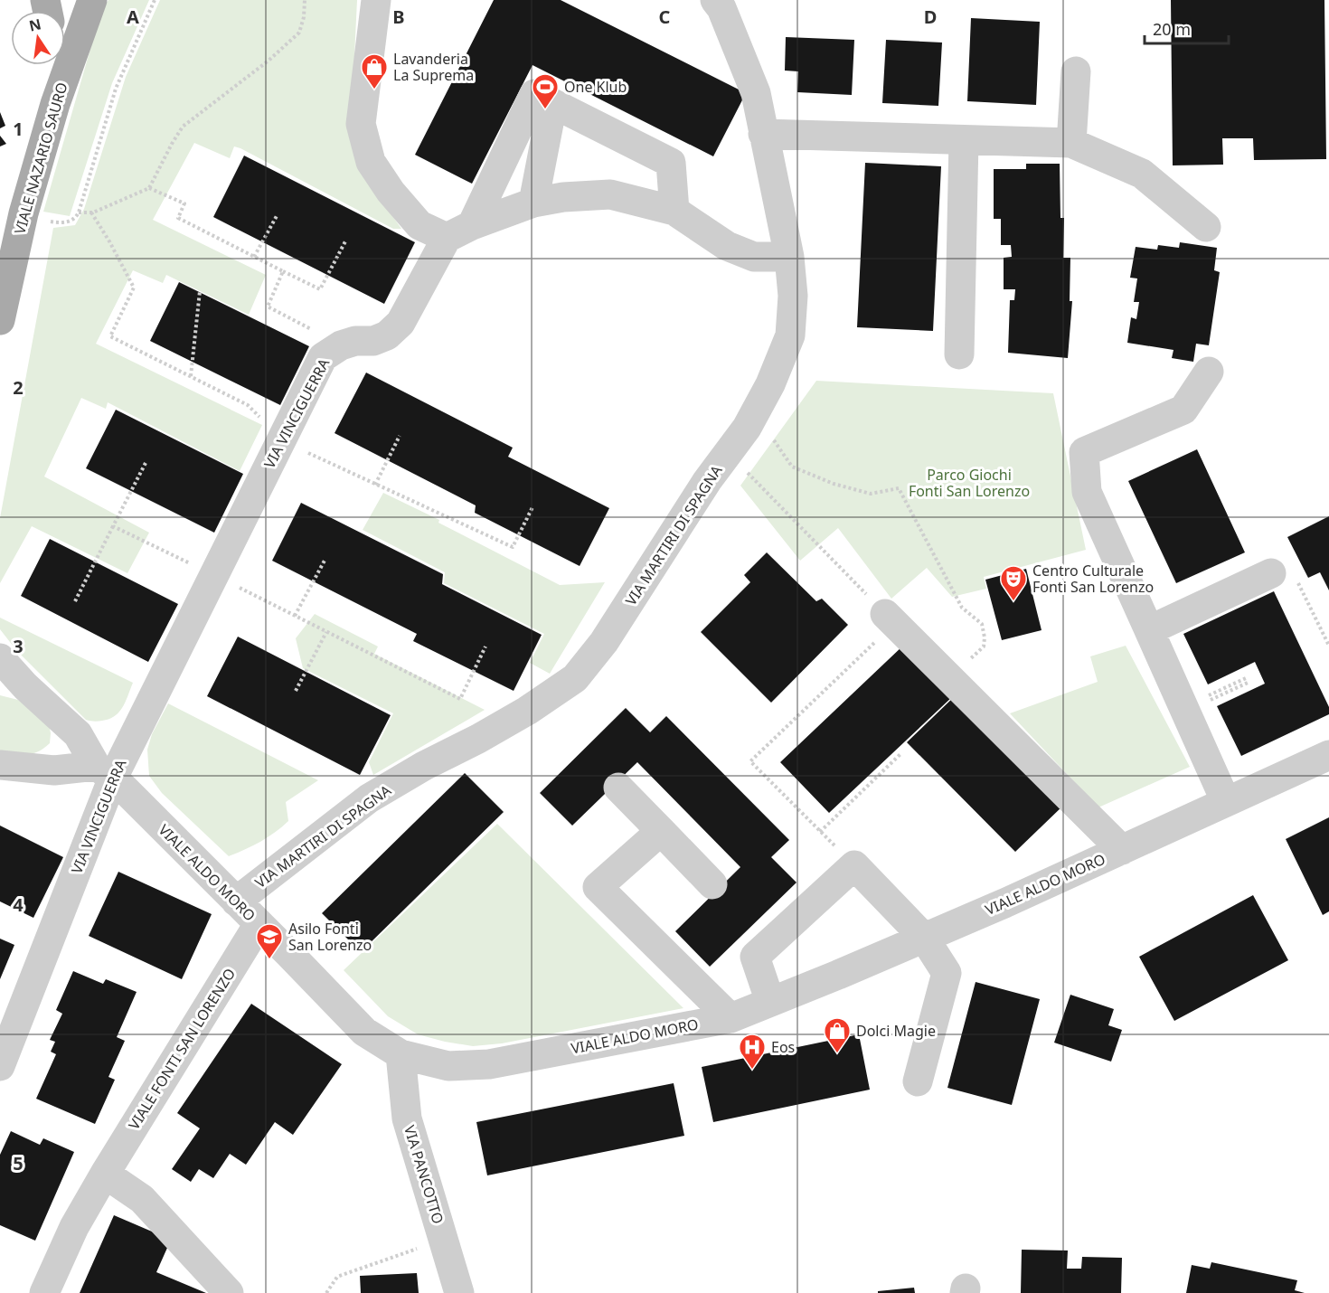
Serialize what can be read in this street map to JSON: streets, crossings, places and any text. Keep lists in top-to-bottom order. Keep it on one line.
{"streets":{"main road":["VIALE NAZARIO SAURO"],"street":["VIA VINCIGUERRA","VIA MARTIRI DI SPAGNA","VIALE ALDO MORO","VIALE FONTI SAN LORENZO","VIA PANCOTTO"]},"crossings":[["VIA VINCIGUERRA","VIALE ALDO MORO"],["VIA MARTIRI DI SPAGNA","VIALE ALDO MORO"],["VIALE ALDO MORO","VIALE FONTI SAN LORENZO"],["VIALE ALDO MORO","VIA PANCOTTO"]],"parks":["Parco Giochi Fonti San Lorenzo"],"places":{"shop":["Lavanderia La Suprema","Dolci Magie"],"sports":["One Klub"],"theatre":["Centro Culturale Fonti San Lorenzo"],"school or university":["Asilo Fonti San Lorenzo"],"hospital":["Eos"]},"scale_bar":"20 m","north":"top","grid":{"columns":["A","B","C","D"],"rows":["1","2","3","4","5"]}}
